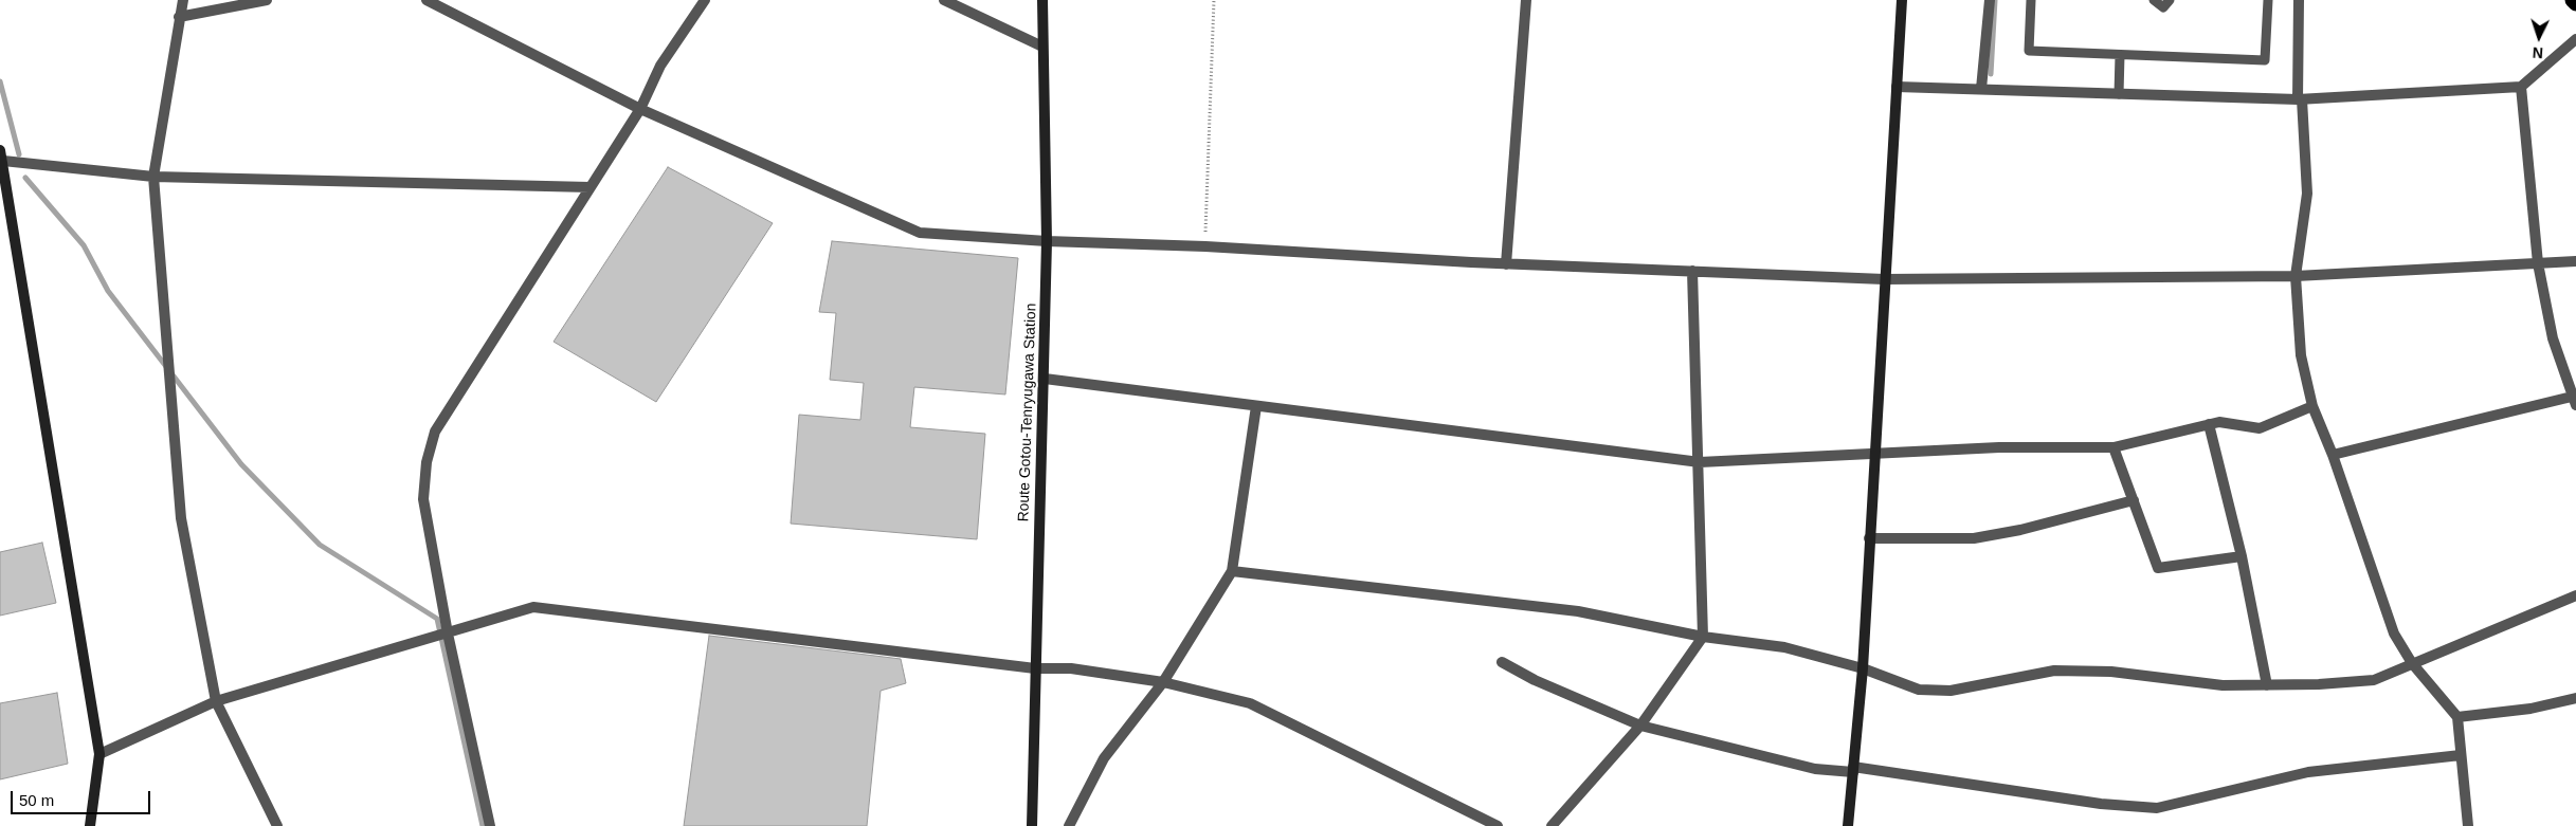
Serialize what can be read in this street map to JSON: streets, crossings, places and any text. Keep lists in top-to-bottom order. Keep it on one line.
{"streets":{"street":["Route Gotou-Tenryugawa Station"]},"scale_bar":"50 m","north":"bottom"}
